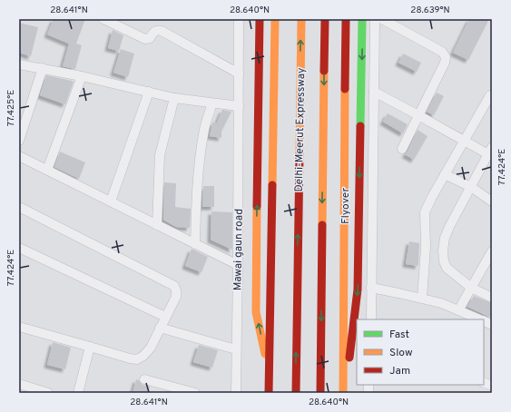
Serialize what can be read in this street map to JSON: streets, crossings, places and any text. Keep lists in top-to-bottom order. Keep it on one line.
{"streets":{"main road":["Delhi-Meerut Expressway","Flyover"],"street":["Mawai gaun road"]},"legend":["Fast","Slow","Jam"],"coordinates":["28.641°N","28.640°N","28.639°N","77.425°E","77.424°E"]}
